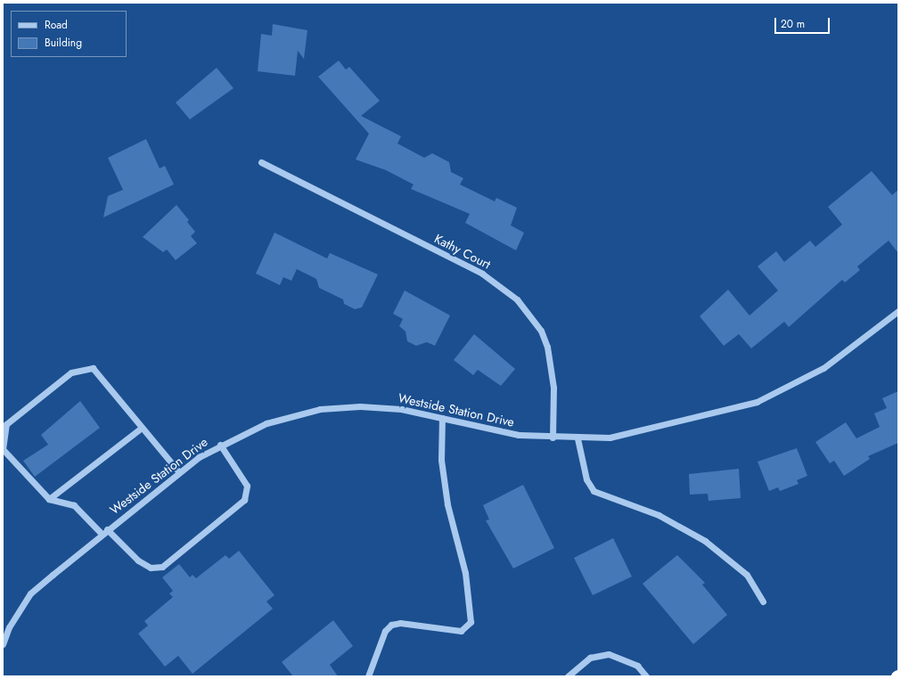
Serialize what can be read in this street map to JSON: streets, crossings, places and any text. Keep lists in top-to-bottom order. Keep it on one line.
{"streets":{"street":["Kathy Court","Westside Station Drive"]},"crossings":[["Kathy Court","Westside Station Drive"]],"legend":["Road","Building"],"scale_bar":"20 m"}
